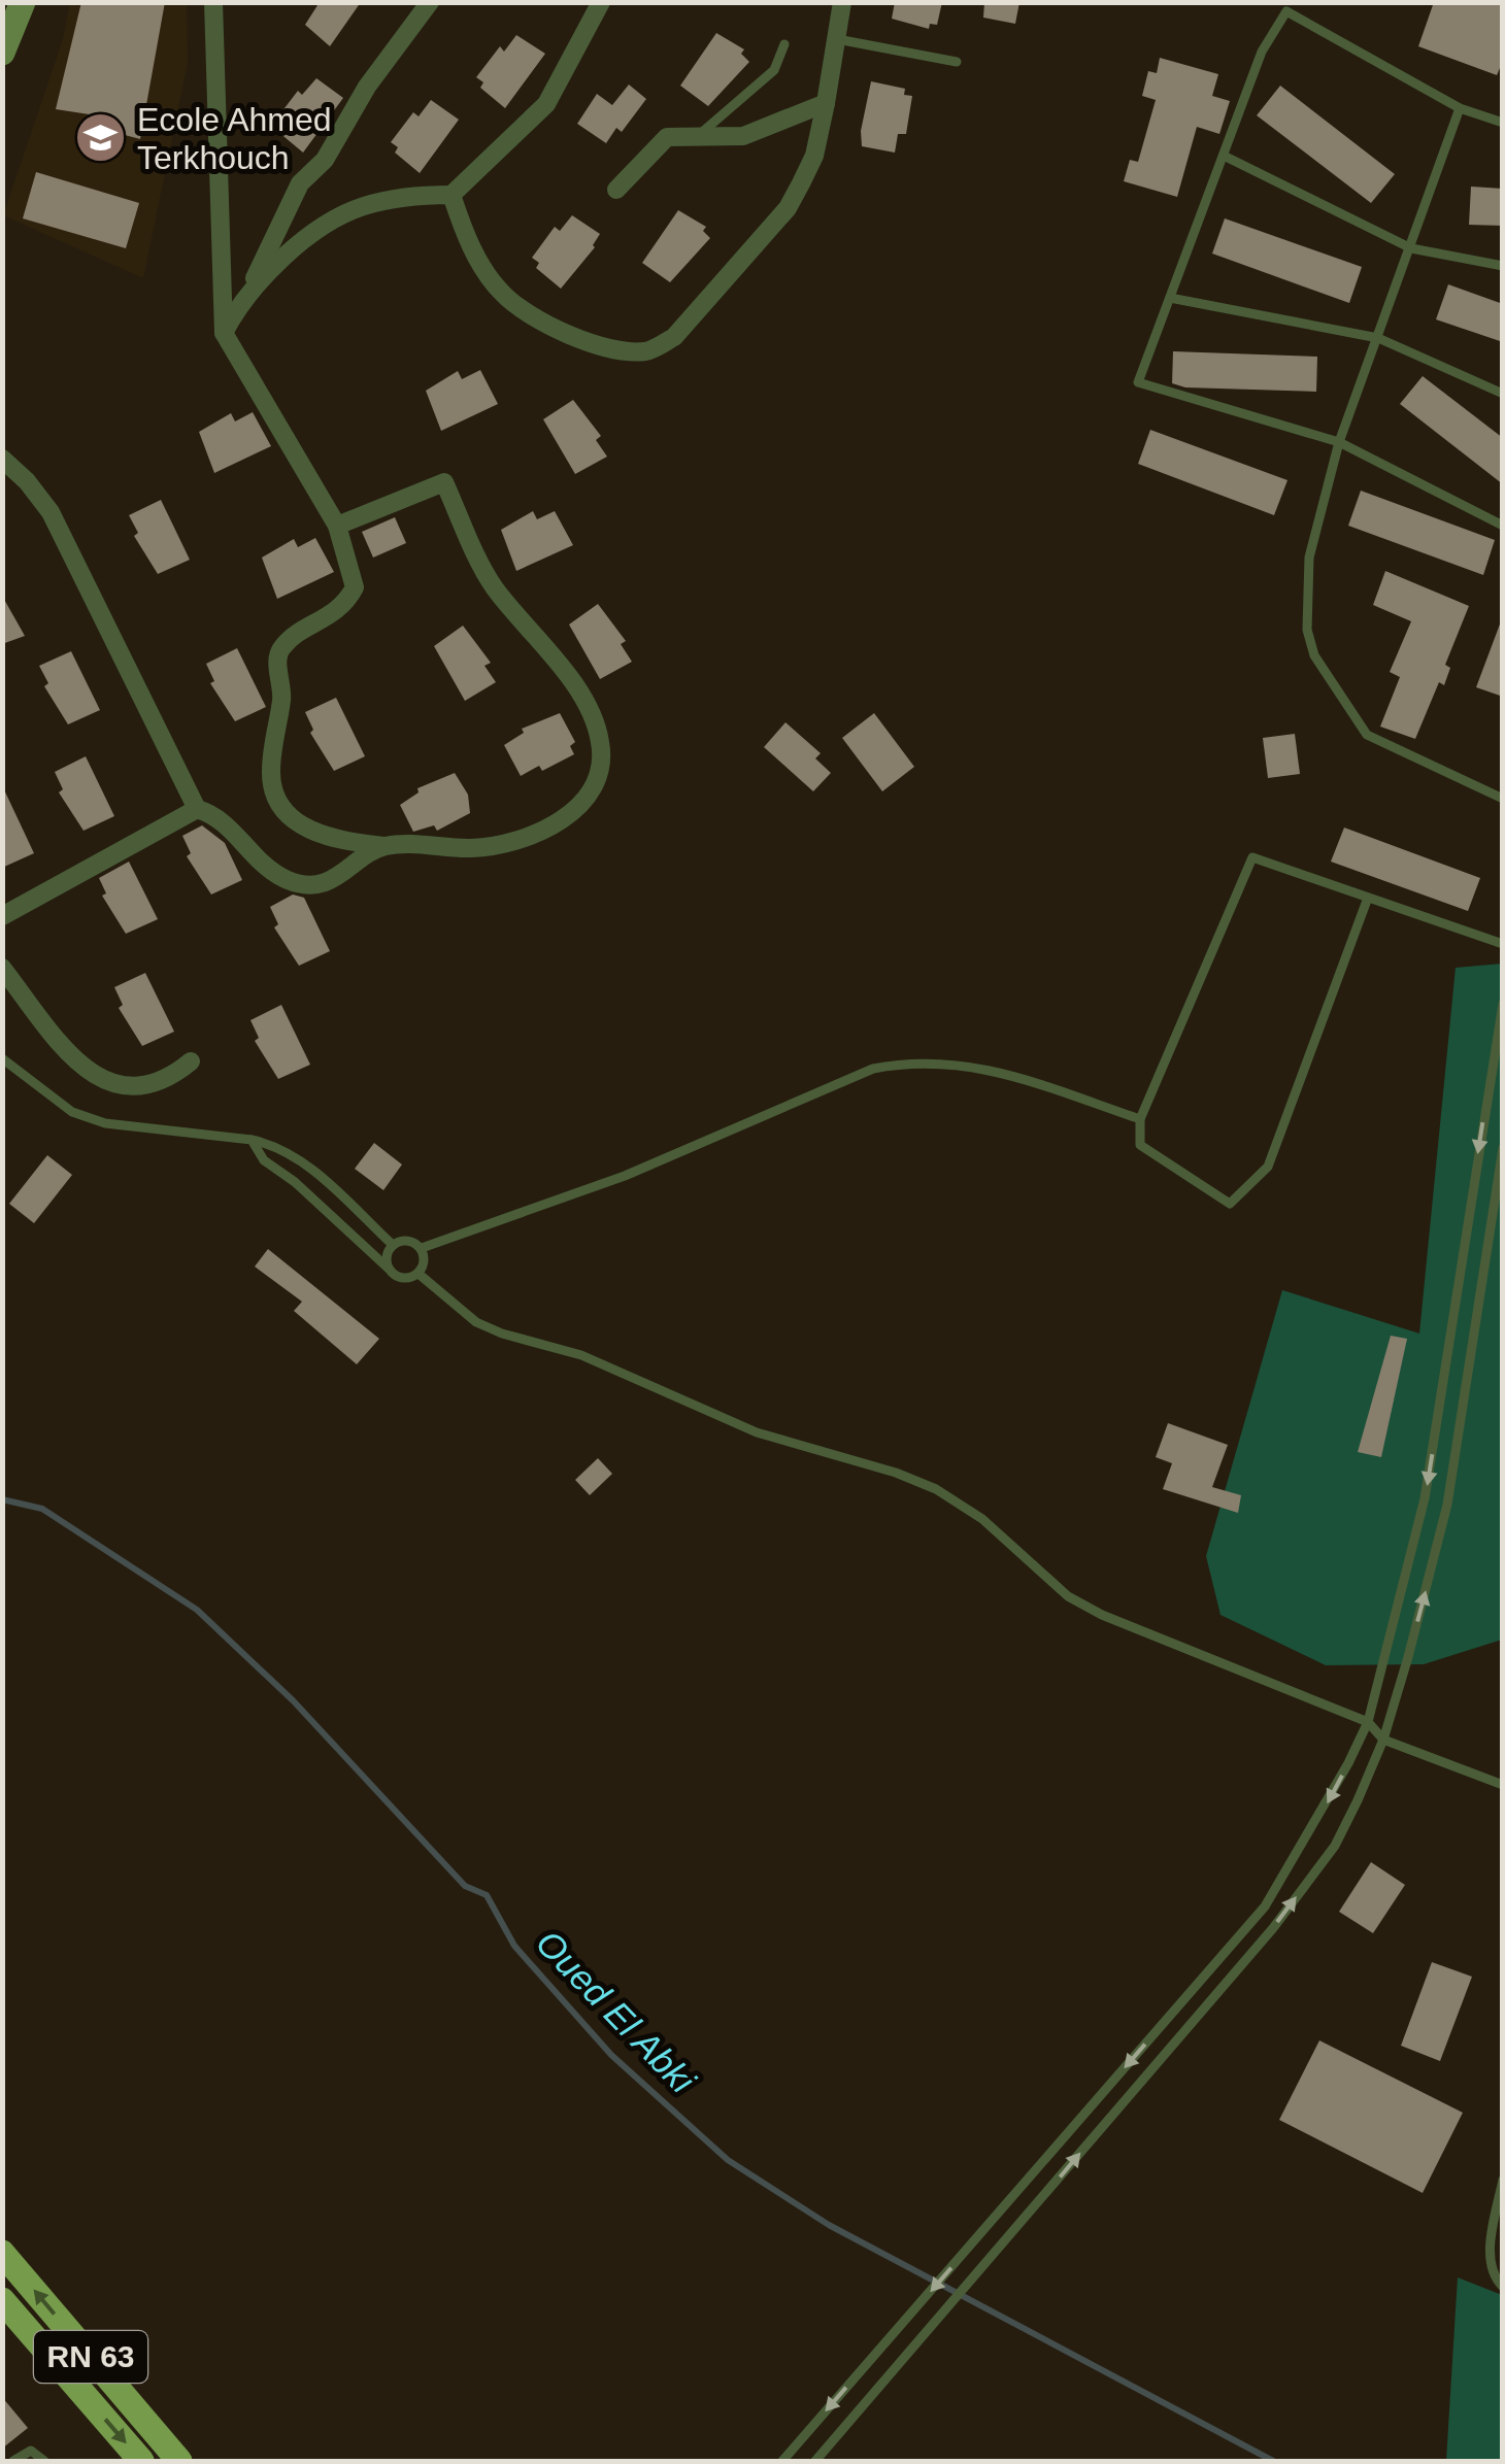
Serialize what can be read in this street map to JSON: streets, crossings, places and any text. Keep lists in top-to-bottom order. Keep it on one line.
{"streets":{"main road":["RN 63"]},"water":["Oued El Abki"],"places":{"school or university":["Ecole Ahmed Terkhouch"]}}
